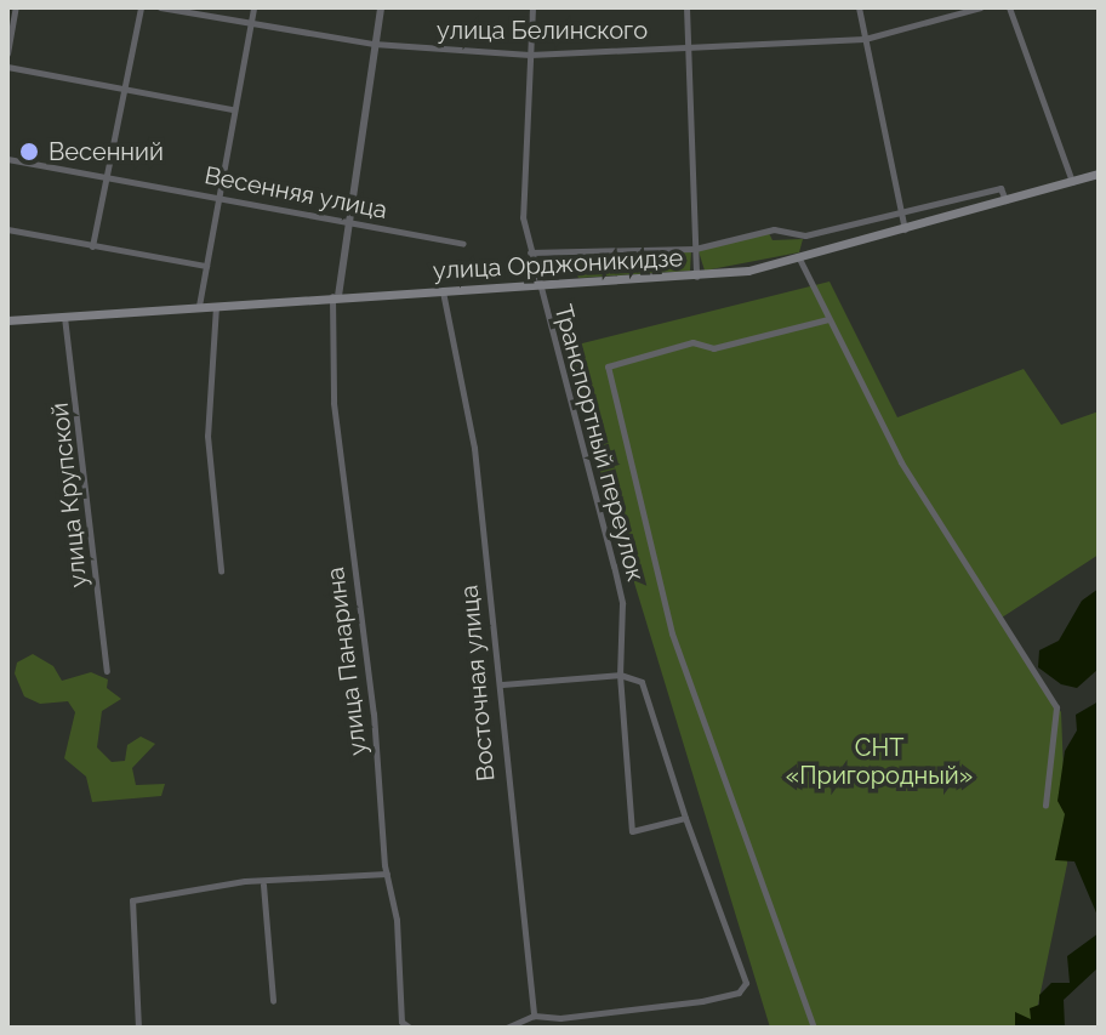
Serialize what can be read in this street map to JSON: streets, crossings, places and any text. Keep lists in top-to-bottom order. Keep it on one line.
{"streets":{"main road":["улица Орджоникидзе"],"street":["улица Белинского","Весенняя улица","Транспортный переулок","улица Крупской","улица Панарина","Восточная улица"]},"crossings":[["улица Белинского","улица Панарина"],["Весенняя улица","улица Панарина"],["улица Орджоникидзе","Транспортный переулок"],["улица Орджоникидзе","улица Крупской"],["улица Орджоникидзе","улица Панарина"],["улица Орджоникидзе","Восточная улица"]],"parks":["СНТ «Пригородный»"],"places":["Весенний"]}
